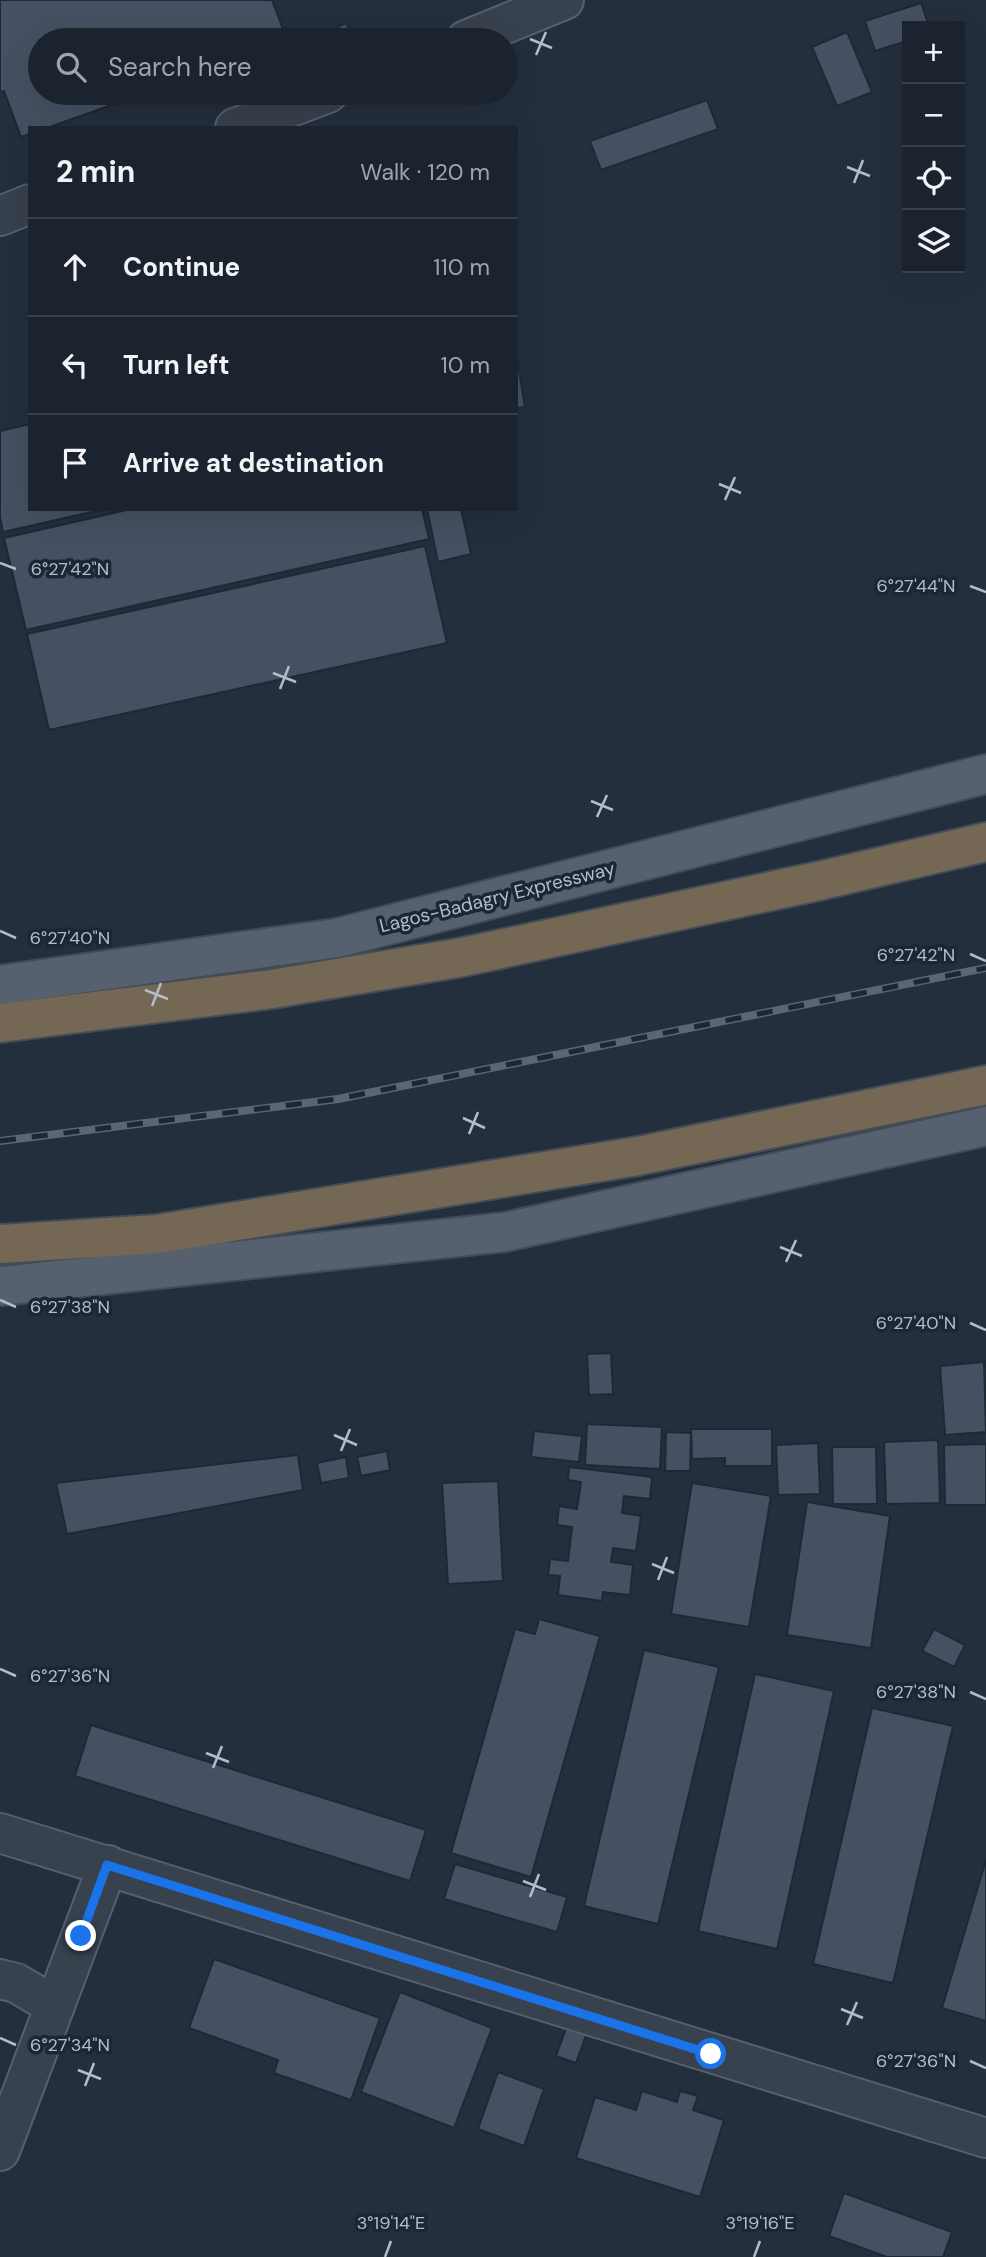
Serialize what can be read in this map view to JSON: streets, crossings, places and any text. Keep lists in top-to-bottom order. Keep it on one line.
{"streets":{"main road":["Lagos-Badagry Expressway"]},"page":{"map_buttons":["+","−"],"search":"Search here","heading":["2 min","Walk · 120 m"],"list":[["Continue","110 m"],["Turn left","10 m"],"Arrive at destination"]},"coordinates":["6°27'42\"N","6°27'44\"N","6°27'40\"N","6°27'38\"N","6°27'36\"N","6°27'34\"N","3°19'14\"E","3°19'16\"E"]}
